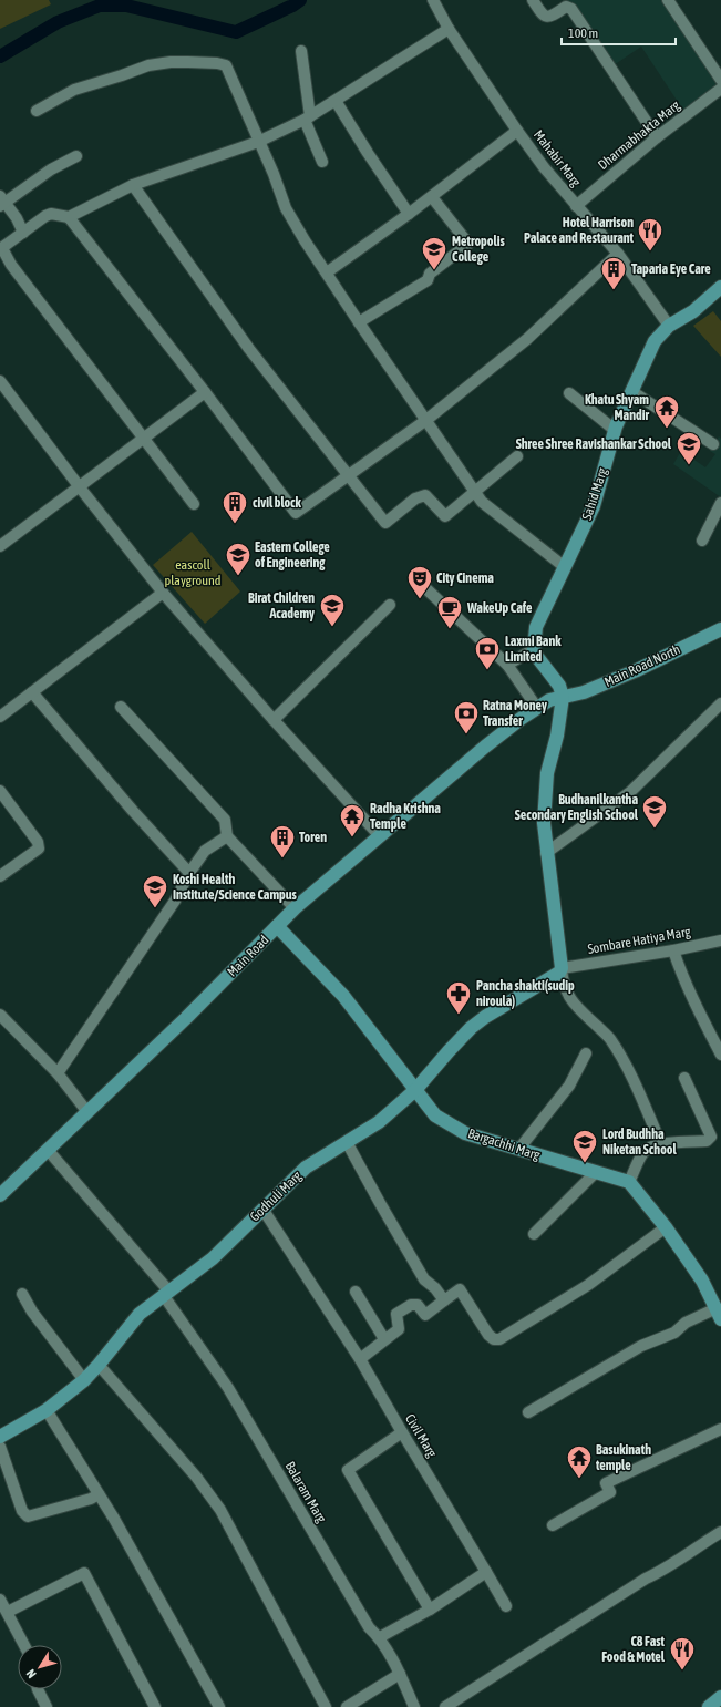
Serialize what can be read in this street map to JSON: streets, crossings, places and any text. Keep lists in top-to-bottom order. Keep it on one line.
{"streets":{"main road":["Sahid Marg","Main Road North","Main Road","Bargachhi Marg","Godhuli Marg"],"street":["Dharmabhakta Marg","Mahabir Marg","Sombare Hatiya Marg","Civil Marg","Balaram Marg"]},"crossings":[["Dharmabhakta Marg","Mahabir Marg"],["Mahabir Marg","Sahid Marg"],["Main Road North","Main Road"],["Sombare Hatiya Marg","Godhuli Marg"],["Main Road","Bargachhi Marg"],["Main Road","Balaram Marg"],["Bargachhi Marg","Godhuli Marg"],["Godhuli Marg","Civil Marg"],["Godhuli Marg","Balaram Marg"]],"parks":["eascoll playground"],"places":{"restaurant":["Hotel Harrison Palace and Restaurant","C8 Fast Food & Motel"],"school or university":["Metropolis College","Shree Shree Ravishankar School","Eastern College of Engineering","Birat Children Academy","Budhanilkantha Secondary English School","Koshi Health Institute/Science Campus","Lord Budhha Niketan School"],"building":["Taparia Eye Care","civil block","Toren"],"temple":["Khatu Shyam Mandir","Radha Krishna Temple","Basukinath temple"],"theatre":["City Cinema"],"cafe":["WakeUp Cafe"],"bank":["Laxmi Bank Limited","Ratna Money Transfer"],"pharmacy":["Pancha shakti(sudip niroula)"]},"scale_bar":"100 m","north":"bottom left"}
